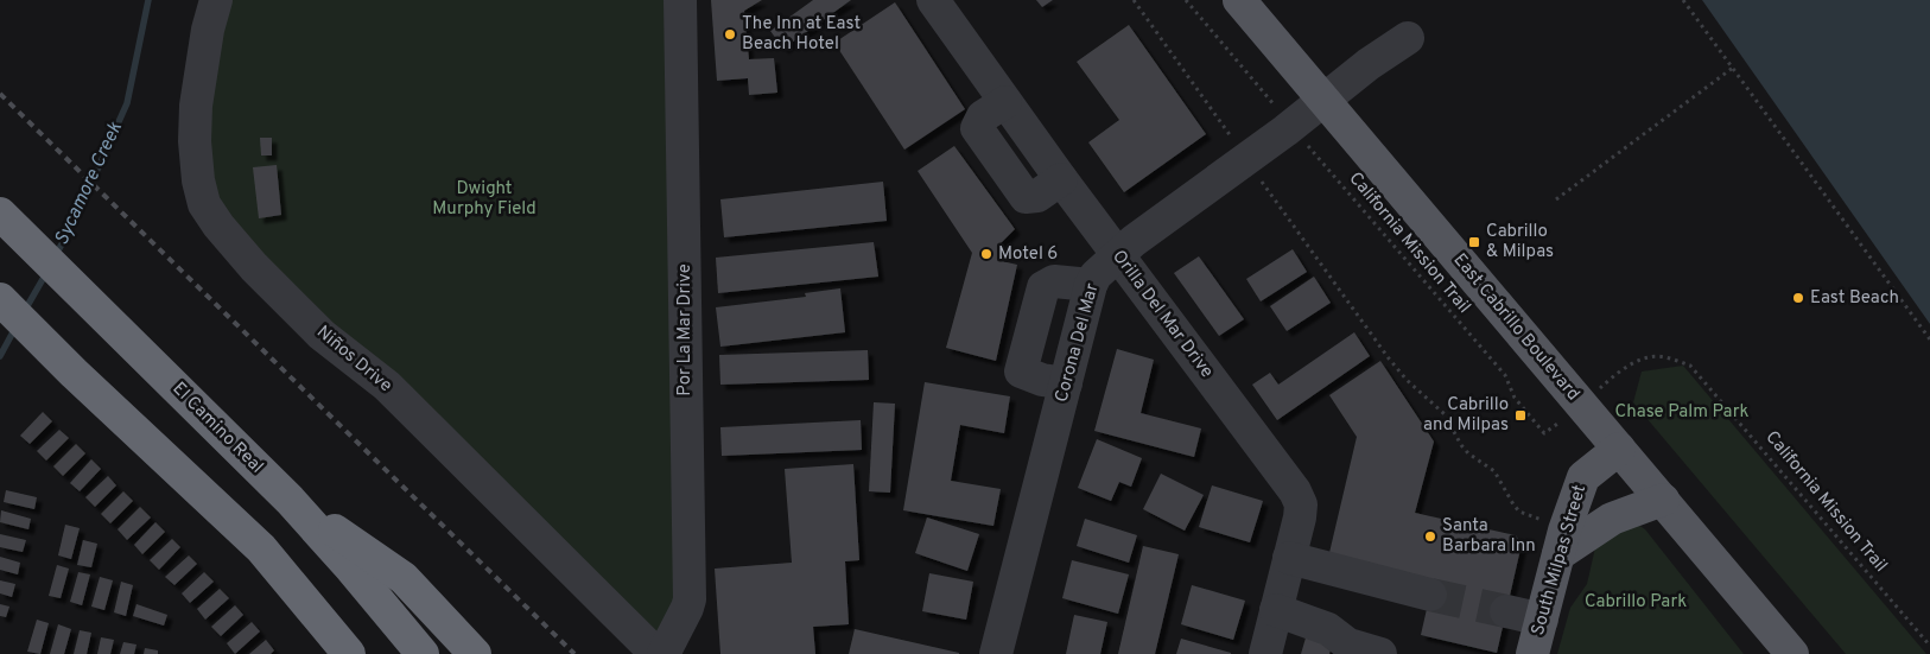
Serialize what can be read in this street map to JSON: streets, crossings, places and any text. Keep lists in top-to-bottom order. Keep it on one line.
{"streets":{"highway":["El Camino Real"],"main road":["East Cabrillo Boulevard","South Milpas Street"],"street":["Orilla Del Mar Drive","Por La Mar Drive","Corona Del Mar","Niños Drive"],"path":["California Mission Trail"]},"crossings":[["Orilla Del Mar Drive","Corona Del Mar"],["East Cabrillo Boulevard","Corona Del Mar"],["East Cabrillo Boulevard","South Milpas Street"]],"water":["Sycamore Creek"],"parks":["Dwight Murphy Field","Chase Palm Park","Cabrillo Park"],"places":{"other":["The Inn at East Beach Hotel","Motel 6","East Beach","Santa Barbara Inn"],"transit":["Cabrillo & Milpas","Cabrillo and Milpas"]}}
